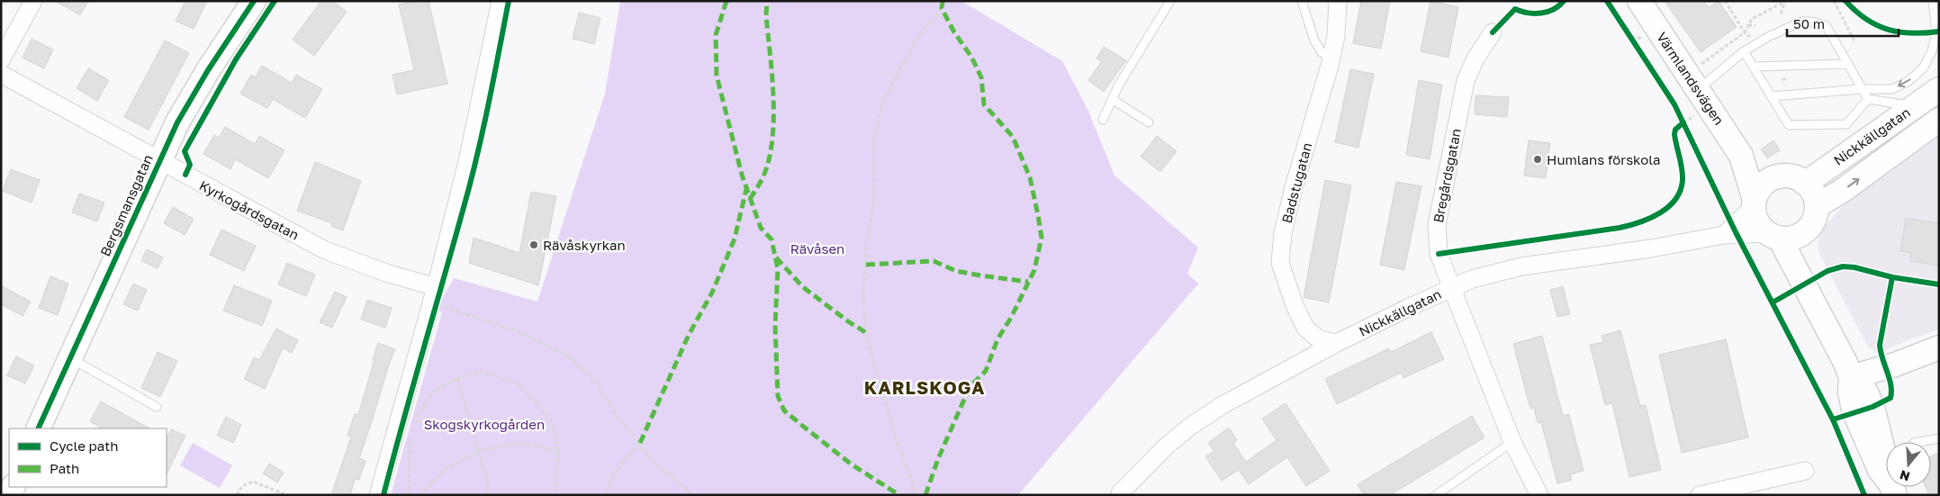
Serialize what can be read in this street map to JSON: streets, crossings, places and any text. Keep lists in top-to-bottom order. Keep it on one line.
{"streets":{"street":["Värmlandsvägen","Nickkällgatan","Bregårdsgatan","Badstugatan","Bergsmansgatan","Kyrkogårdsgatan"]},"crossings":[["Värmlandsvägen","Nickkällgatan"],["Nickkällgatan","Bregårdsgatan"],["Nickkällgatan","Badstugatan"],["Bergsmansgatan","Kyrkogårdsgatan"]],"districts":["KARLSKOGA"],"parks":["Rävåsen","Skogskyrkogården"],"places":["Humlans förskola","Rävåskyrkan"],"legend":["Cycle path","Path"],"scale_bar":"50 m","north":"bottom"}
